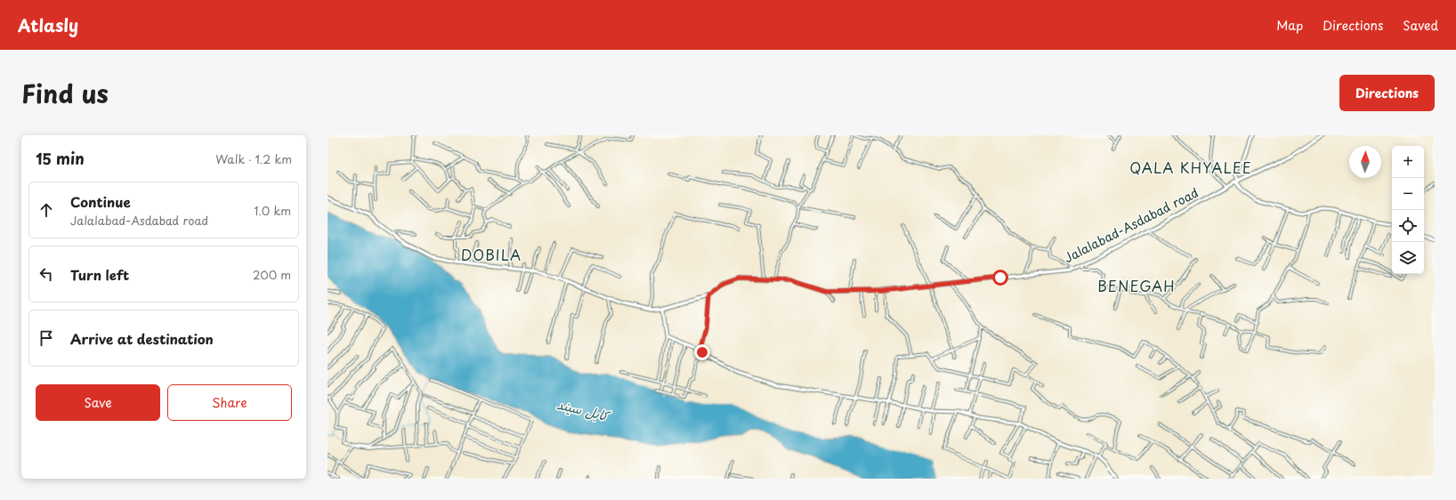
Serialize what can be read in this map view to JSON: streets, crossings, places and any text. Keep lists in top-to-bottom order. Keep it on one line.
{"streets":{"main road":["Jalalabad-Asdabad road"]},"districts":["QALA KHYALEE","DOBILA","BENEGAH"],"water":["کابل سيند"],"north":"top","page":{"header":"Atlasly","nav":["Map","Directions","Saved"],"title":"Find us","buttons":["Directions",["Save","Share"]],"heading":["15 min","Walk · 1.2 km"],"map_buttons":["+","−"],"list":[["Continue","Jalalabad-Asdabad road","1.0 km"],["Turn left","200 m"],"Arrive at destination"]}}
